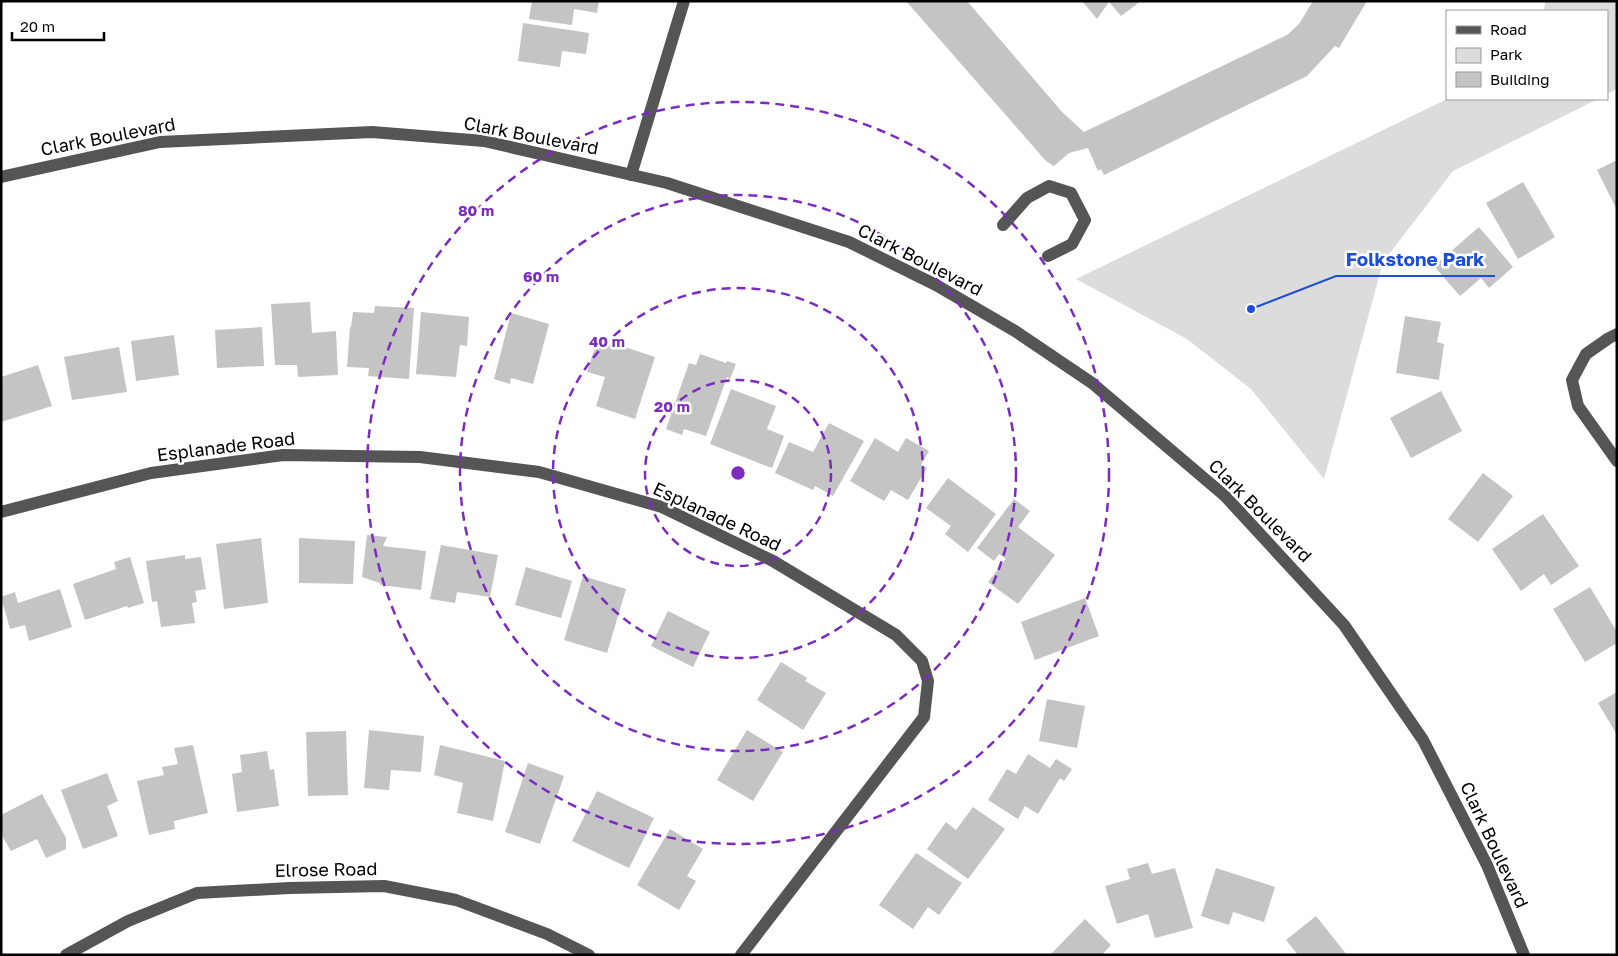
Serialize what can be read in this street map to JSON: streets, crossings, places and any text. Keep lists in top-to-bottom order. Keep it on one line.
{"streets":{"street":["Clark Boulevard","Esplanade Road","Elrose Road"]},"places":["Folkstone Park"],"legend":["Road","Park","Building"],"scale_bar":"20 m","rings":["80 m","60 m","40 m","20 m"]}
